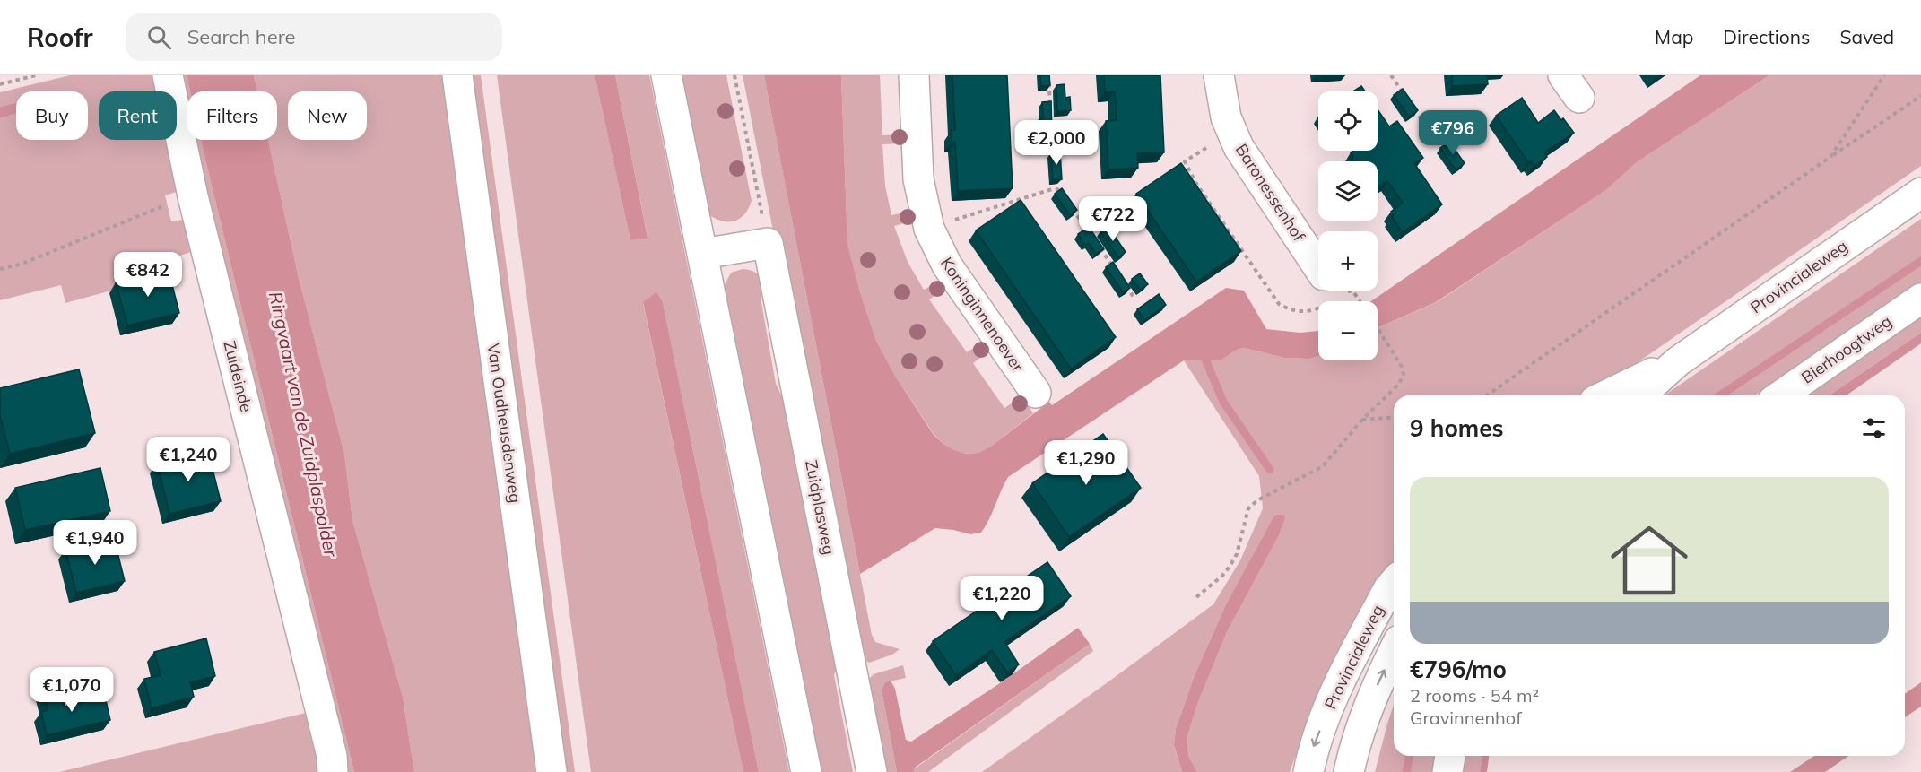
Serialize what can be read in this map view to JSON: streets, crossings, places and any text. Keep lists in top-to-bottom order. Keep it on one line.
{"streets":{"street":["Baronessenhof","Provincialeweg","Koninginnenoever","Bierhoogtweg","Zuideinde","Van Oudheusdenweg","Zuidplasweg"]},"water":["Ringvaart van de Zuidplaspolder"],"page":{"header":"Roofr","search":"Search here","nav":["Map","Directions","Saved"],"map_buttons":["+","−"],"chip":["Buy","Rent","Filters","New"],"price":["€796","€2,000","€722","€842","€1,240","€1,290","€1,940","€1,220","€1,070"],"heading":"9 homes","list":[{"name":"€796/mo","note":"2 rooms · 54 m² · Gravinnenhof"}]}}
